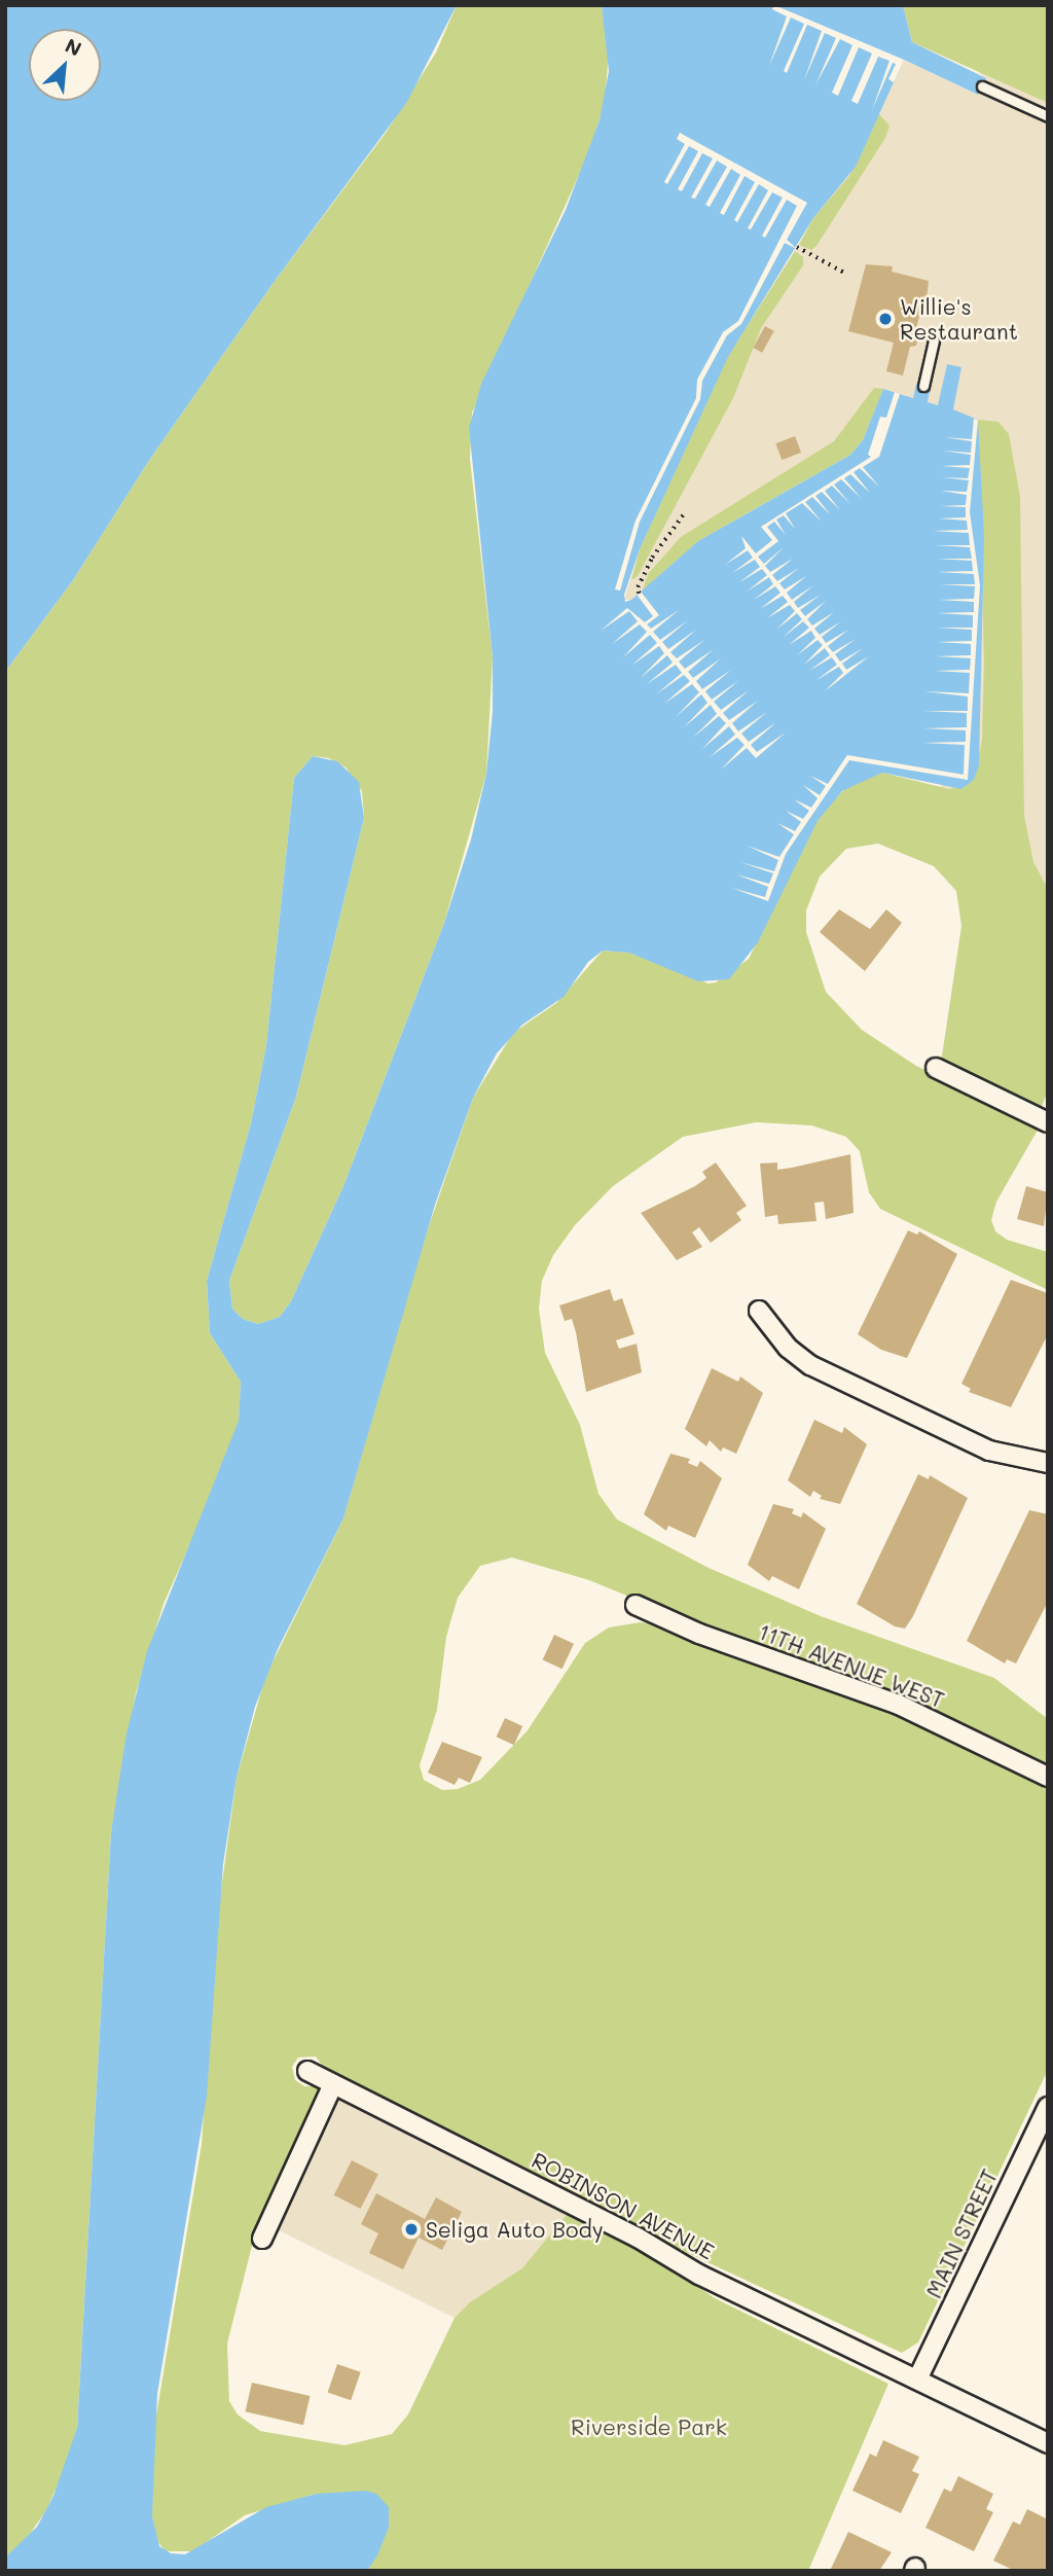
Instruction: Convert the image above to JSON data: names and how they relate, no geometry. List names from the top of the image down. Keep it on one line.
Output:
{"streets":{"street":["11TH AVENUE WEST","ROBINSON AVENUE","MAIN STREET"]},"crossings":[["ROBINSON AVENUE","MAIN STREET"]],"parks":["Riverside Park"],"places":["Willie's Restaurant","Seliga Auto Body"],"north":"top right"}
